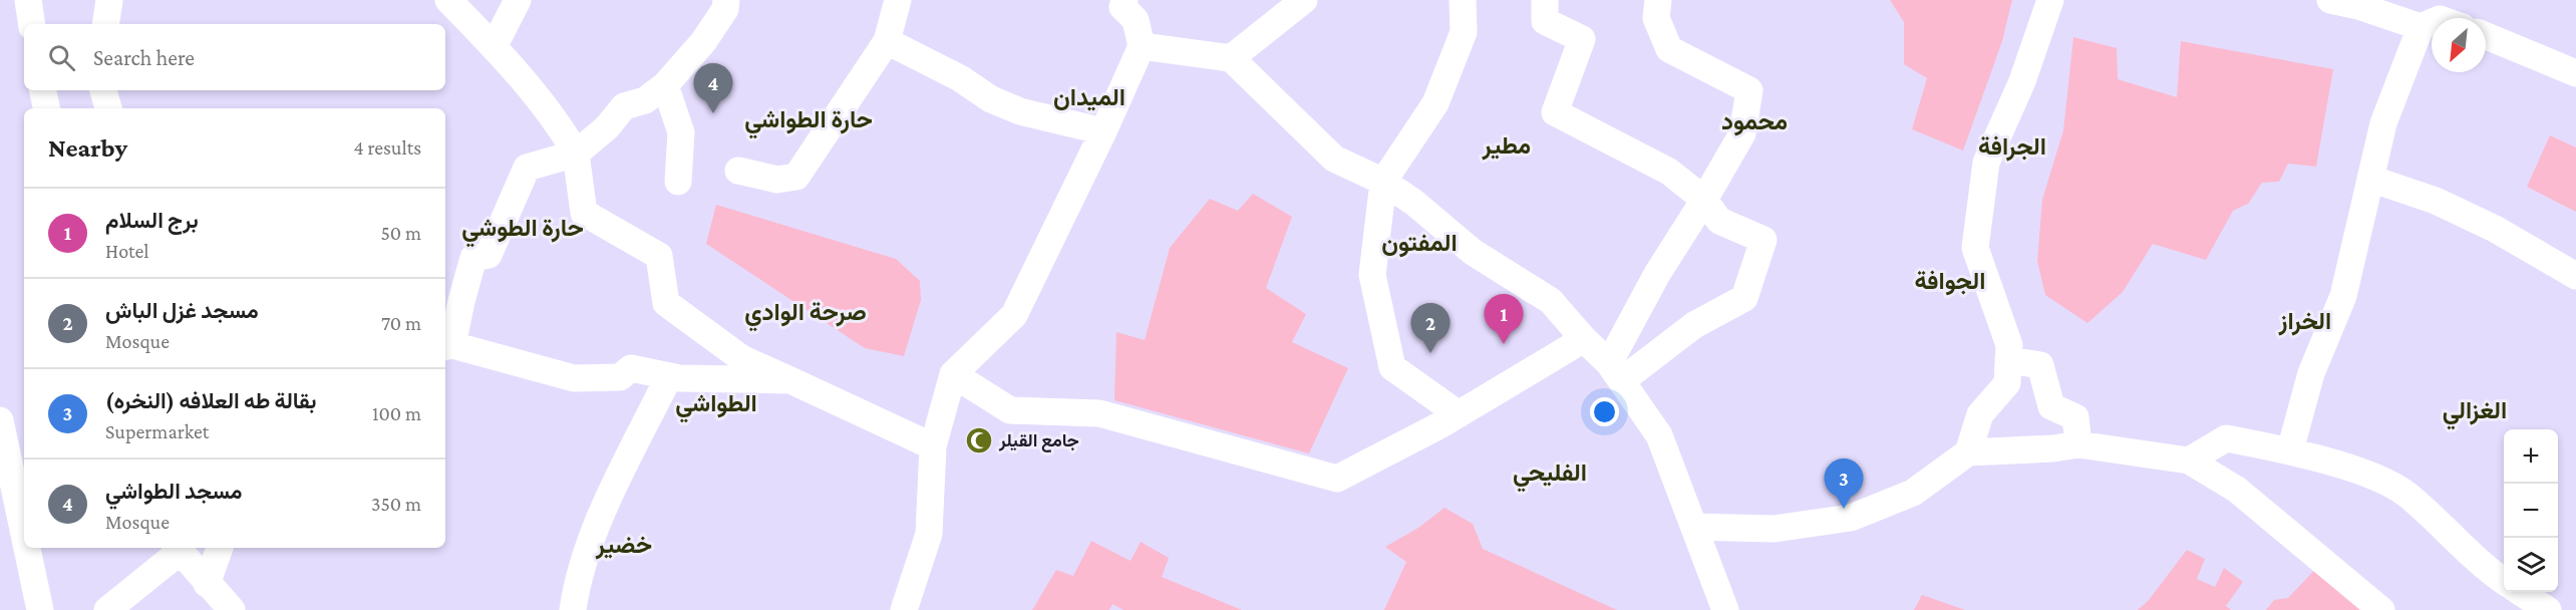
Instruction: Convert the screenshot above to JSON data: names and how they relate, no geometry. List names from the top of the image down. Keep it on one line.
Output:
{"districts":["الميدان","حارة الطواشي","محمود","مطير","الجرافة","حارة الطوشي","المفتون","الجوافة","صرحة الوادي","الخراز","الطواشي","الغزالي","الفليحي","خضير"],"places":{"mosque":["جامع القيلر"]},"north":"bottom left","page":{"search":"Search here","pins":["4","1","2","3"],"heading":["Nearby","4 results"],"list":[{"mark":"1","name":"برج السلام","note":"Hotel","value":"50 m"},{"mark":"2","name":"مسجد غزل الباش","note":"Mosque","value":"70 m"},{"mark":"3","name":"بقالة طه العلافه (النخره)","note":"Supermarket","value":"100 m"},{"mark":"4","name":"مسجد الطواشي","note":"Mosque","value":"350 m"}],"map_buttons":["+","−"]}}
